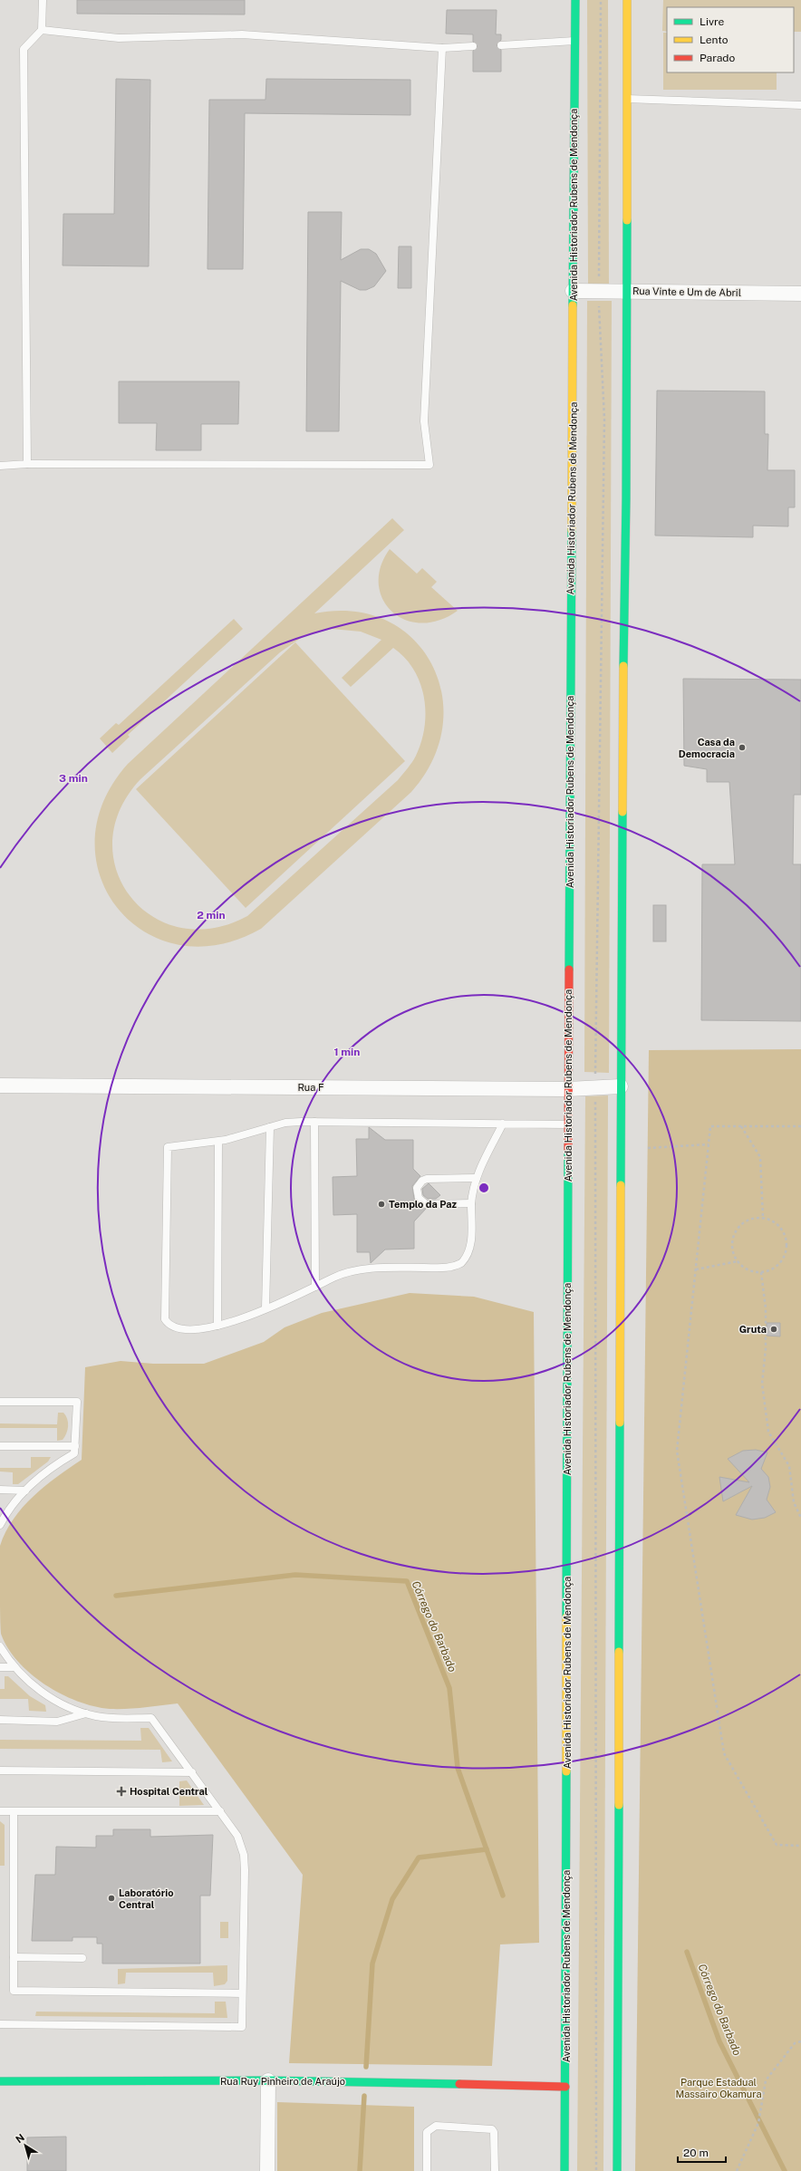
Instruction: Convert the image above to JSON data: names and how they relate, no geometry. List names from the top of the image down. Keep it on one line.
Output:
{"streets":{"main road":["Avenida Historiador Rubens de Mendonça","Rua Ruy Pinheiro de Araújo"],"street":["Rua Vinte e Um de Abril","Rua F"]},"crossings":[["Avenida Historiador Rubens de Mendonça","Rua Vinte e Um de Abril"],["Avenida Historiador Rubens de Mendonça","Rua F"],["Avenida Historiador Rubens de Mendonça","Rua Ruy Pinheiro de Araújo"]],"water":["Córrego do Barbado"],"parks":["Parque Estadual Massairo Okamura"],"places":{"other":["Casa da Democracia","Templo da Paz","Gruta","Laboratório Central"],"health":["Hospital Central"]},"legend":["Livre","Lento","Parado"],"scale_bar":"20 m","north":"top left","rings":["3 min","2 min","1 min"]}
